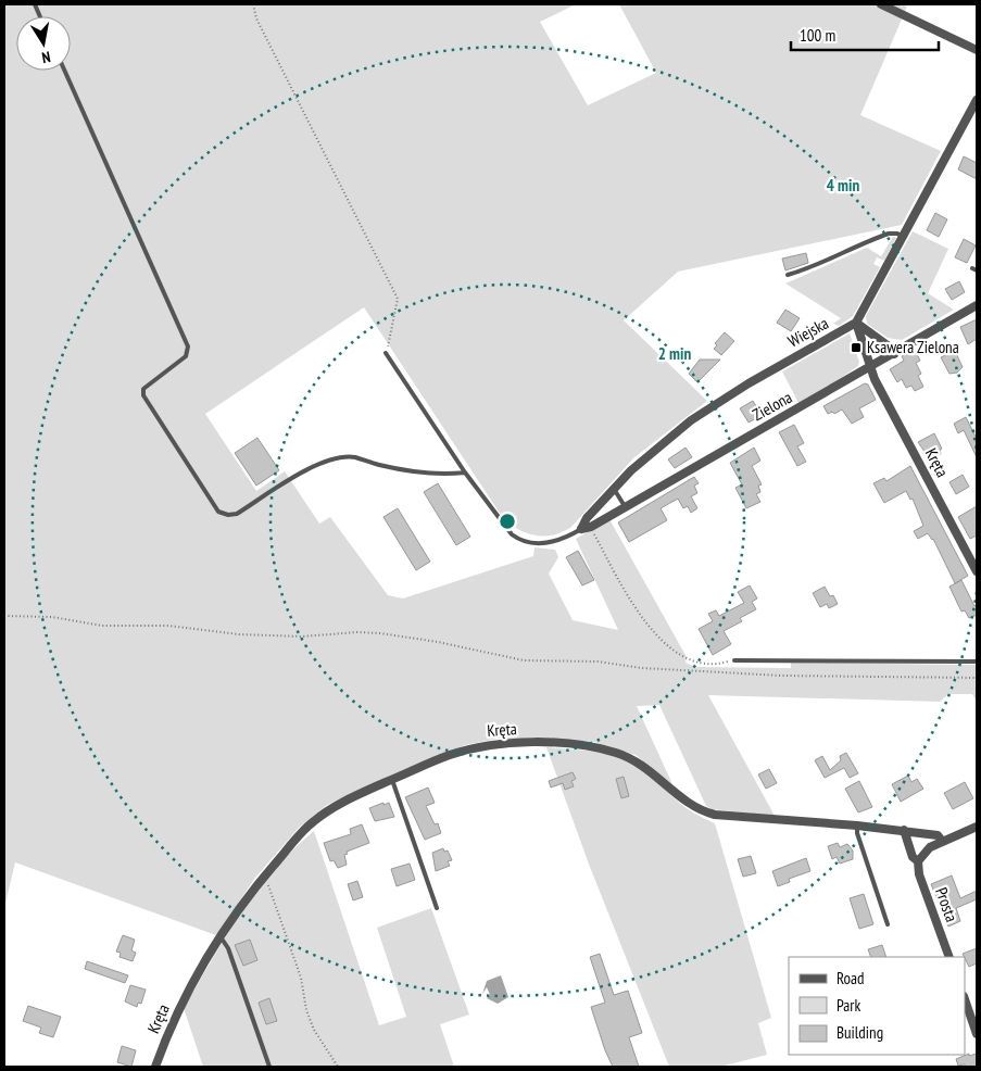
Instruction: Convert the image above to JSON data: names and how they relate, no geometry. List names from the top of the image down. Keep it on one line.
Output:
{"streets":{"street":["Wiejska","Zielona","Kręta","Prosta"]},"crossings":[["Wiejska","Zielona"],["Wiejska","Kręta"],["Zielona","Kręta"],["Kręta","Prosta"]],"places":{"transit":["Ksawera Zielona"]},"legend":["Road","Park","Building"],"scale_bar":"100 m","north":"bottom","rings":["4 min","2 min"]}
